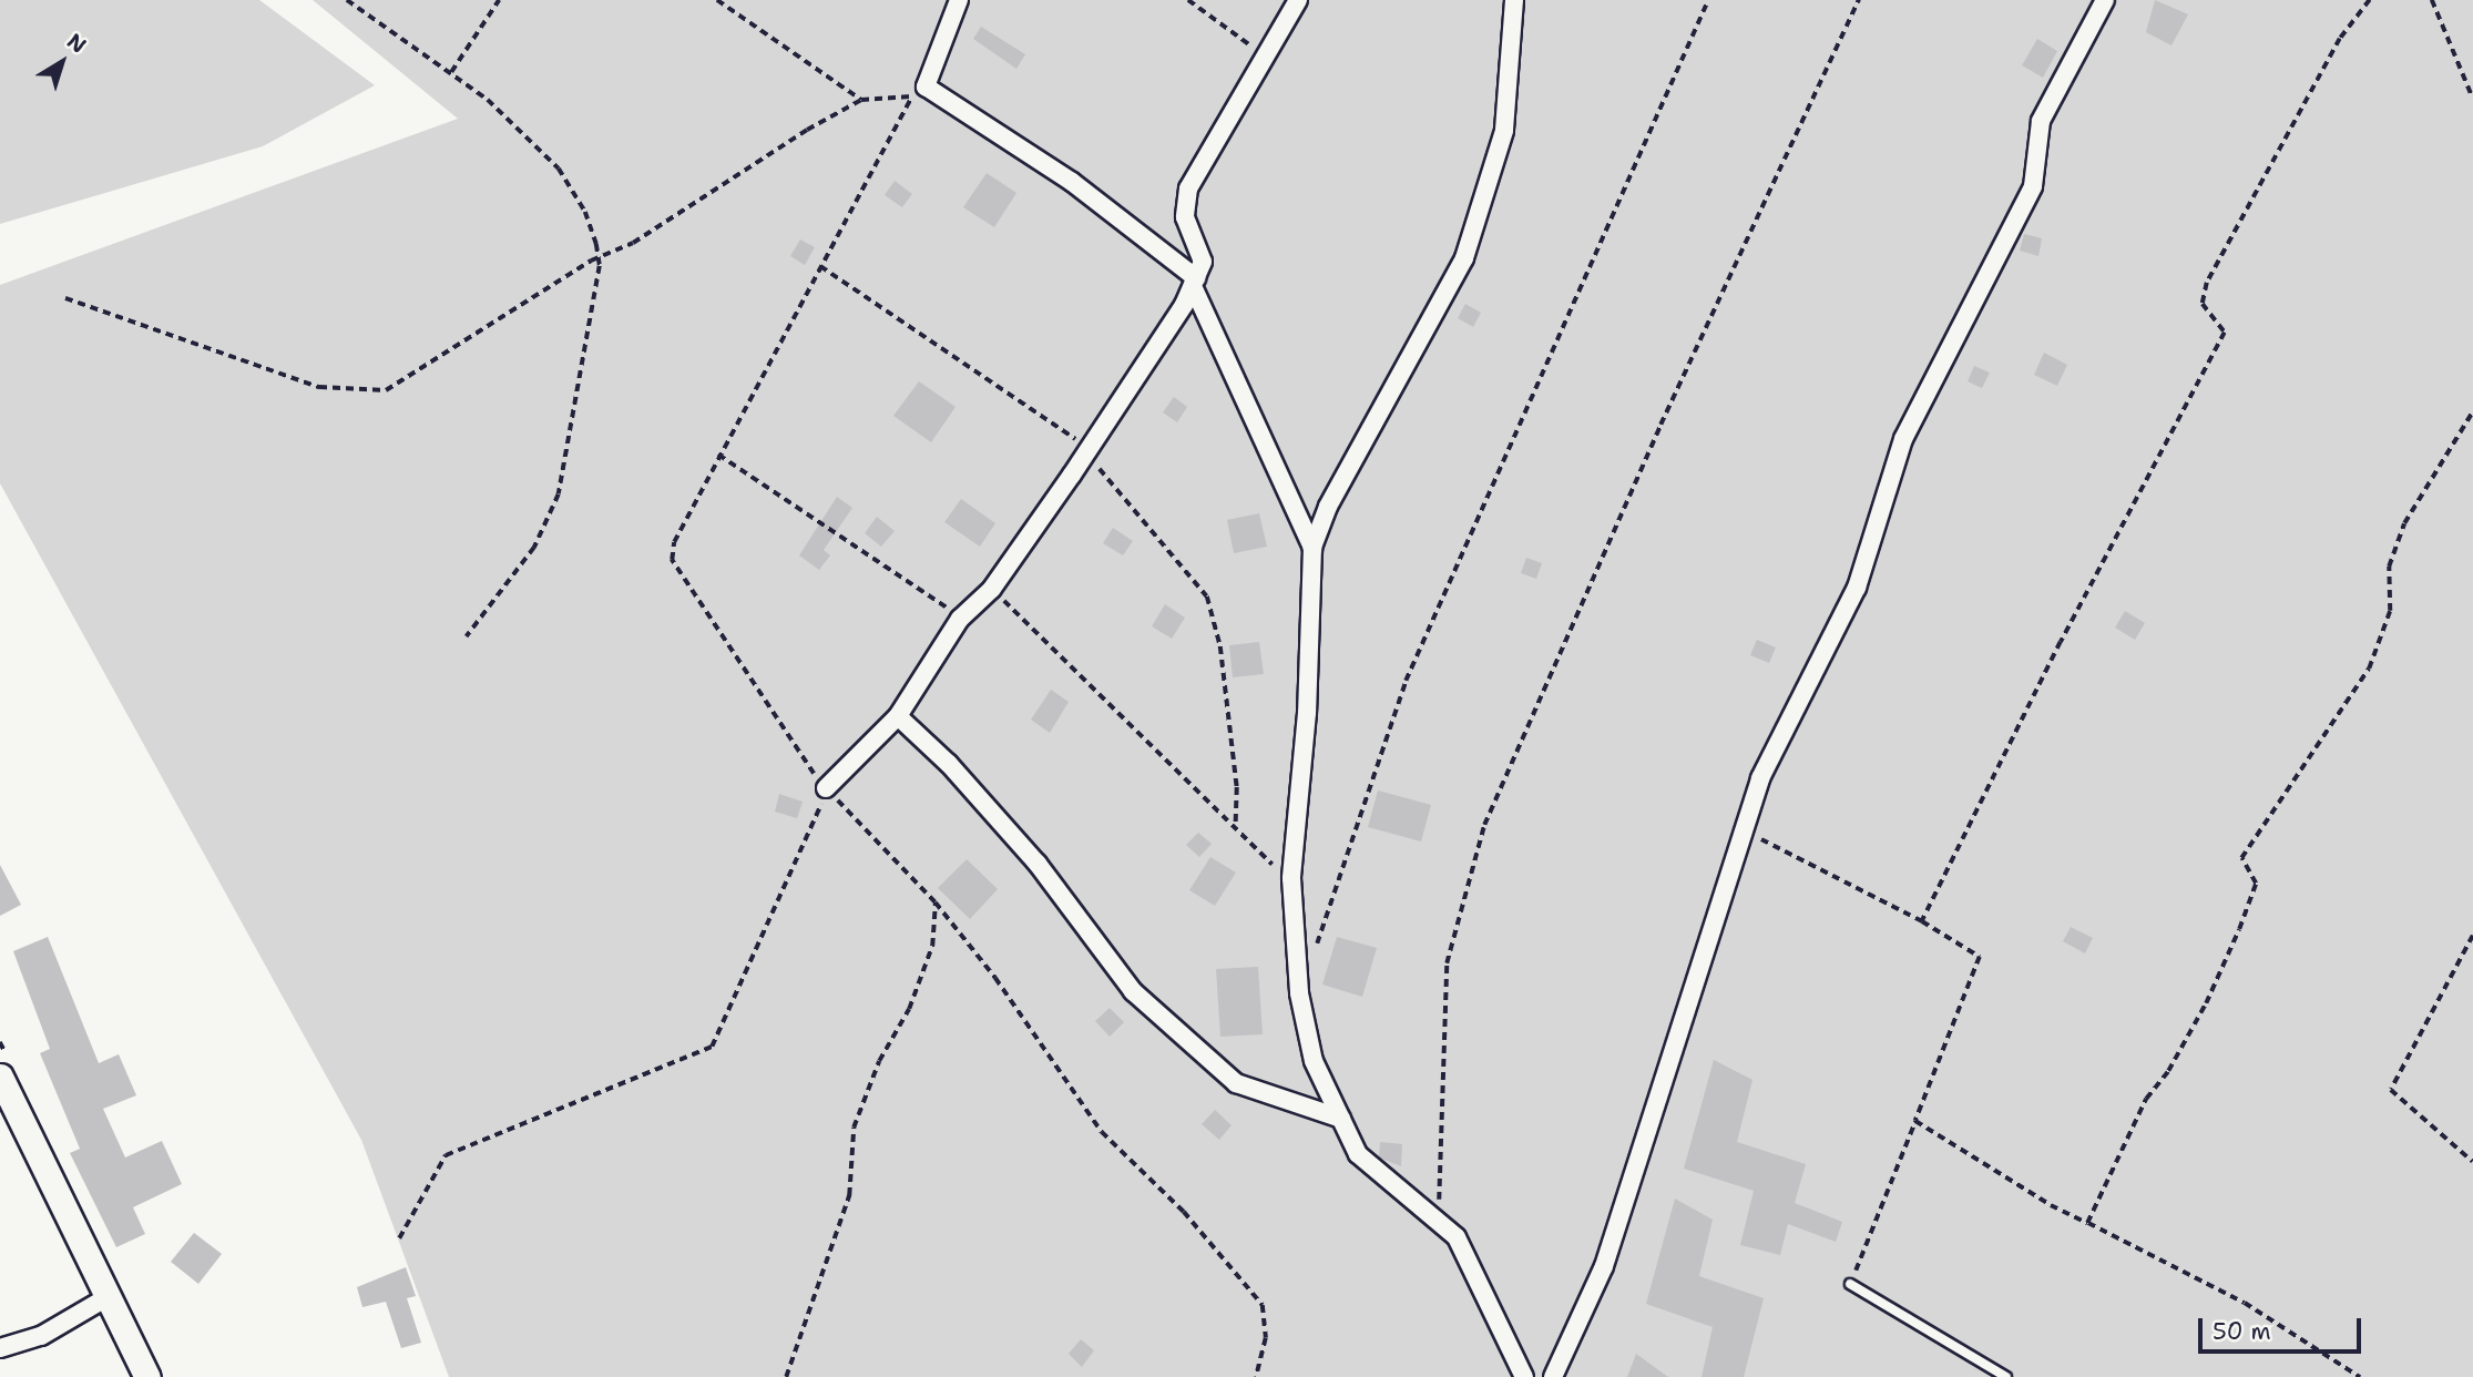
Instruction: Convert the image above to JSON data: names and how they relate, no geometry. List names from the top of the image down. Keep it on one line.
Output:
{"scale_bar":"50 m","north":"top right"}
